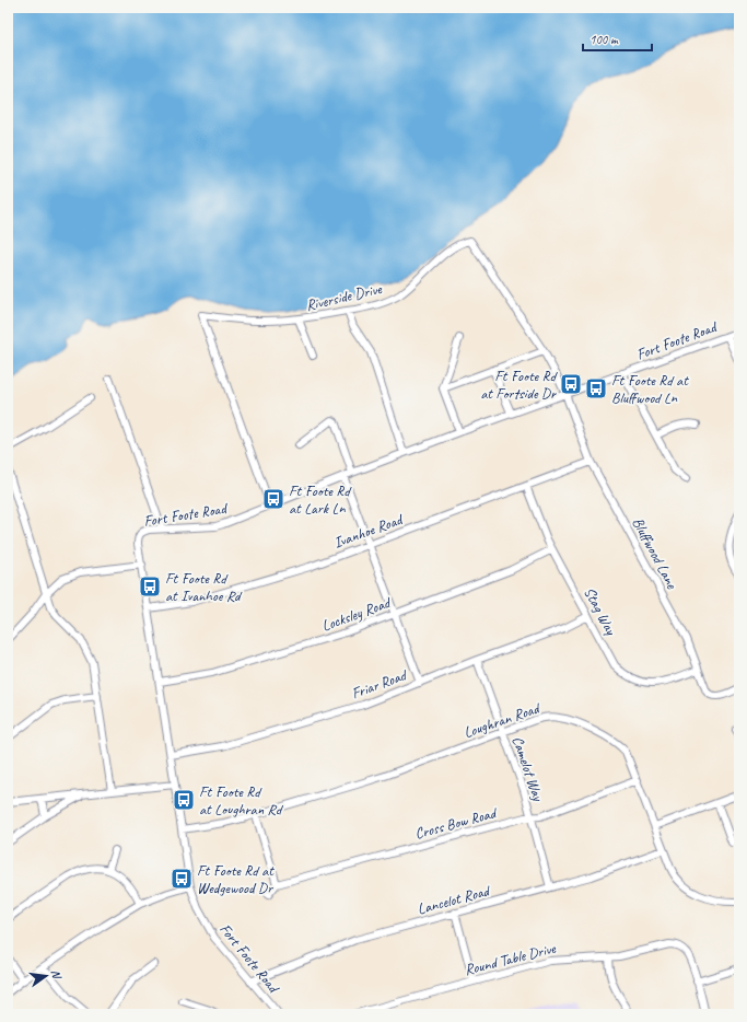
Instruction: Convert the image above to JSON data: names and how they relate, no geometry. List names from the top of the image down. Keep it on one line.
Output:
{"streets":{"street":["Riverside Drive","Fort Foote Road","Ivanhoe Road","Bluffwood Lane","Stag Way","Locksley Road","Friar Road","Loughran Road","Camelot Way","Cross Bow Road","Lancelot Road","Round Table Drive"]},"crossings":[["Riverside Drive","Fort Foote Road"],["Riverside Drive","Bluffwood Lane"],["Fort Foote Road","Ivanhoe Road"],["Fort Foote Road","Bluffwood Lane"],["Fort Foote Road","Locksley Road"],["Fort Foote Road","Friar Road"],["Fort Foote Road","Loughran Road"],["Fort Foote Road","Lancelot Road"],["Ivanhoe Road","Bluffwood Lane"],["Ivanhoe Road","Stag Way"],["Bluffwood Lane","Stag Way"],["Stag Way","Locksley Road"],["Stag Way","Friar Road"],["Friar Road","Camelot Way"],["Loughran Road","Camelot Way"],["Loughran Road","Cross Bow Road"],["Loughran Road","Lancelot Road"],["Camelot Way","Cross Bow Road"],["Camelot Way","Lancelot Road"]],"places":{"bus stop":["Ft Foote Rd at Fortside Dr","Ft Foote Rd at Bluffwood Ln","Ft Foote Rd at Lark Ln","Ft Foote Rd at Ivanhoe Rd","Ft Foote Rd at Loughran Rd","Ft Foote Rd at Wedgewood Dr"]},"scale_bar":"100 m","north":"right"}
